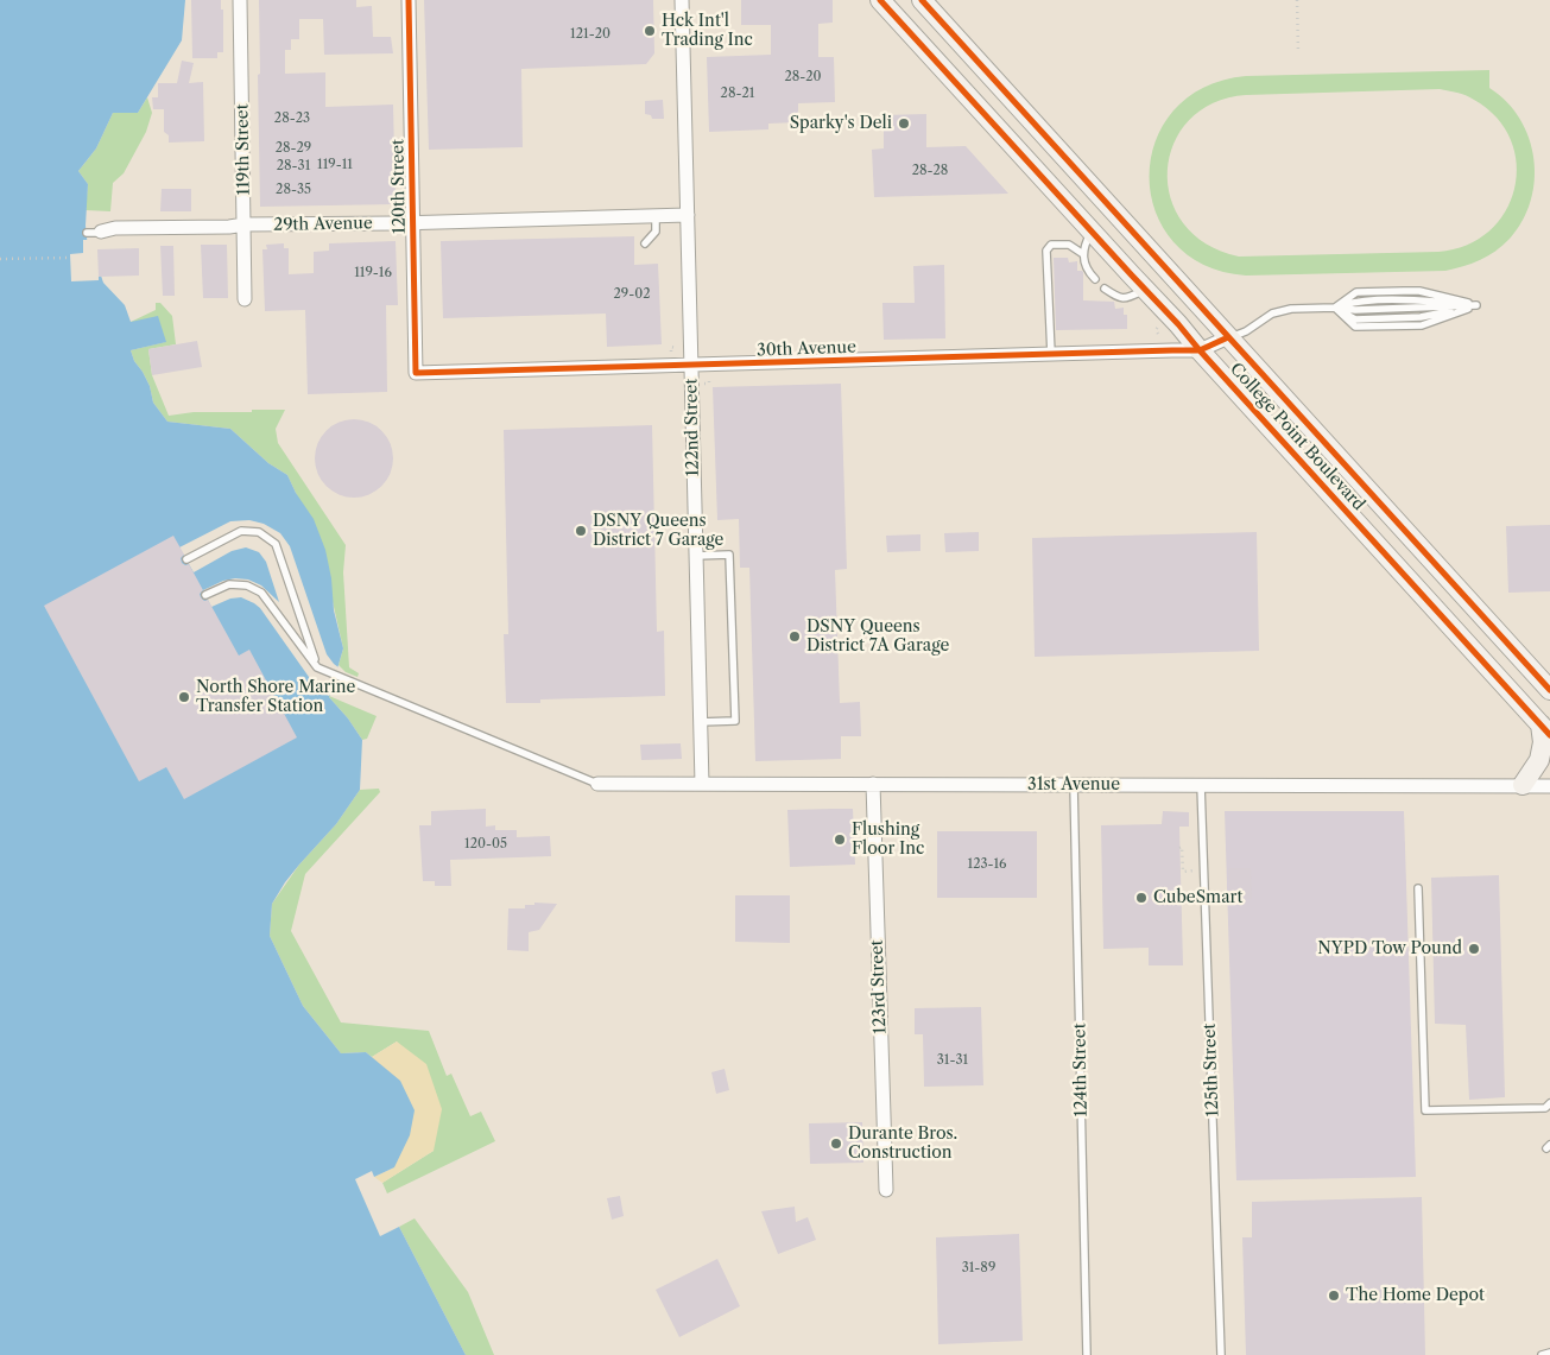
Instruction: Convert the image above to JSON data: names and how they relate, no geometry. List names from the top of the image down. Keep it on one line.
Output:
{"streets":{"main road":["College Point Boulevard"],"street":["119th Street","120th Street","29th Avenue","30th Avenue","122nd Street","31st Avenue","123rd Street"],"lane":["124th Street","125th Street"]},"crossings":[["119th Street","29th Avenue"],["120th Street","29th Avenue"],["120th Street","30th Avenue"],["29th Avenue","122nd Street"],["30th Avenue","122nd Street"],["30th Avenue","College Point Boulevard"],["122nd Street","31st Avenue"],["31st Avenue","123rd Street"],["31st Avenue","124th Street"],["31st Avenue","125th Street"]],"places":["Hck Int'l Trading Inc","Sparky's Deli","DSNY Queens District 7 Garage","DSNY Queens District 7A Garage","North Shore Marine Transfer Station","Flushing Floor Inc","CubeSmart","NYPD Tow Pound","Durante Bros. Construction","The Home Depot"],"house_numbers":["121-20","28-20","28-21","28-23","28-29","119-11","28-31","28-28","28-35","119-16","29-02","120-05","123-16","31-31","31-89"]}
